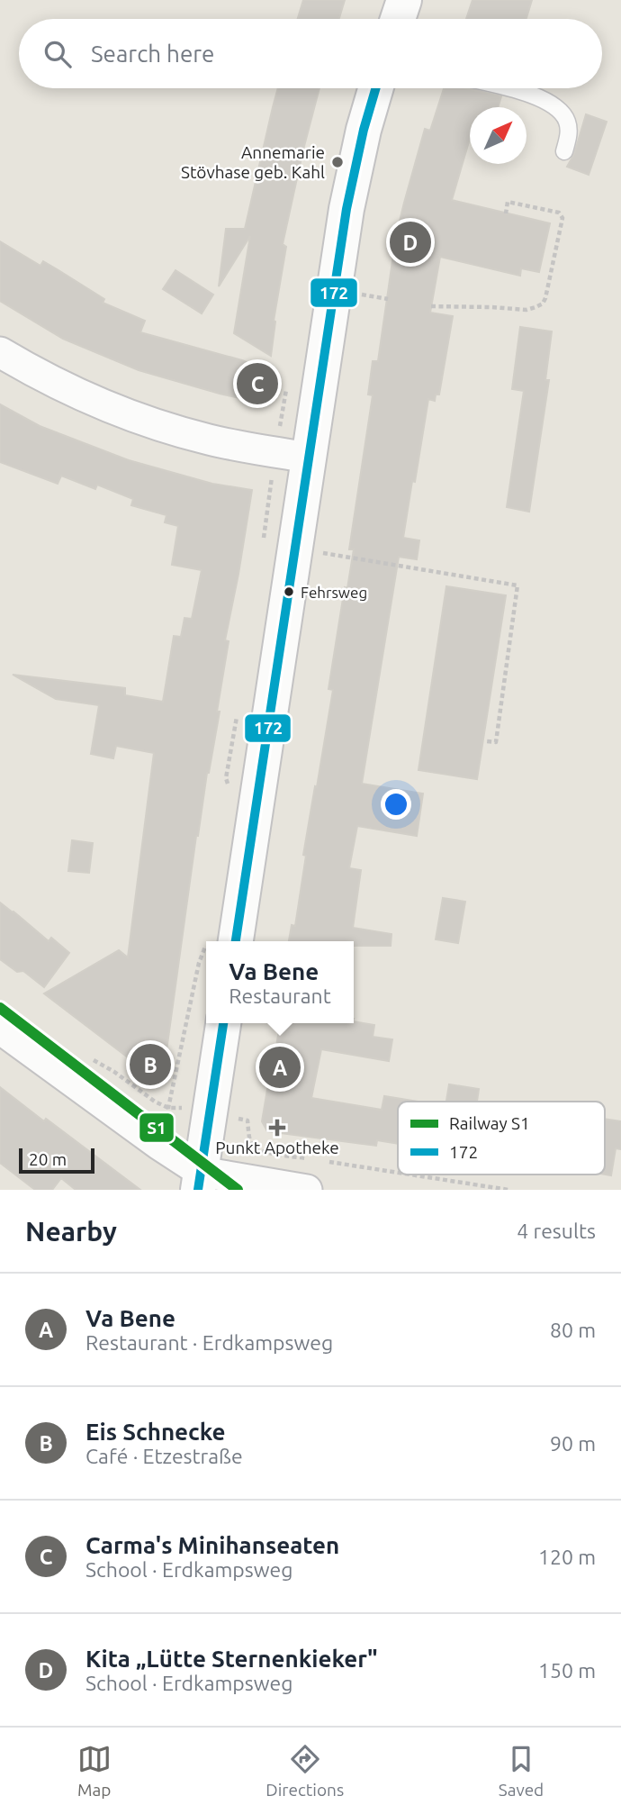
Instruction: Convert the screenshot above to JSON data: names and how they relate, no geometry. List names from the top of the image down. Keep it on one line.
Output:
{"places":{"other":["Annemarie Stövhase geb. Kahl","Fehrsweg"],"health":["Punkt Apotheke"]},"lines":["transit line 172","rail line S1"],"legend":["Railway S1","172"],"scale_bar":"20 m","north":"top right","page":{"search":"Search here","pins":["D","C","B","A"],"popup":["Va Bene","Restaurant"],"scale":"20 m","heading":["Nearby","4 results"],"list":[{"mark":"A","name":"Va Bene","note":"Restaurant · Erdkampsweg","value":"80 m"},{"mark":"B","name":"Eis Schnecke","note":"Café · Etzestraße","value":"90 m"},{"mark":"C","name":"Carma's Minihanseaten","note":"School · Erdkampsweg","value":"120 m"},{"mark":"D","name":"Kita „Lütte Sternenkieker\"","note":"School · Erdkampsweg","value":"150 m"}],"nav":["Map","Directions","Saved"]}}
